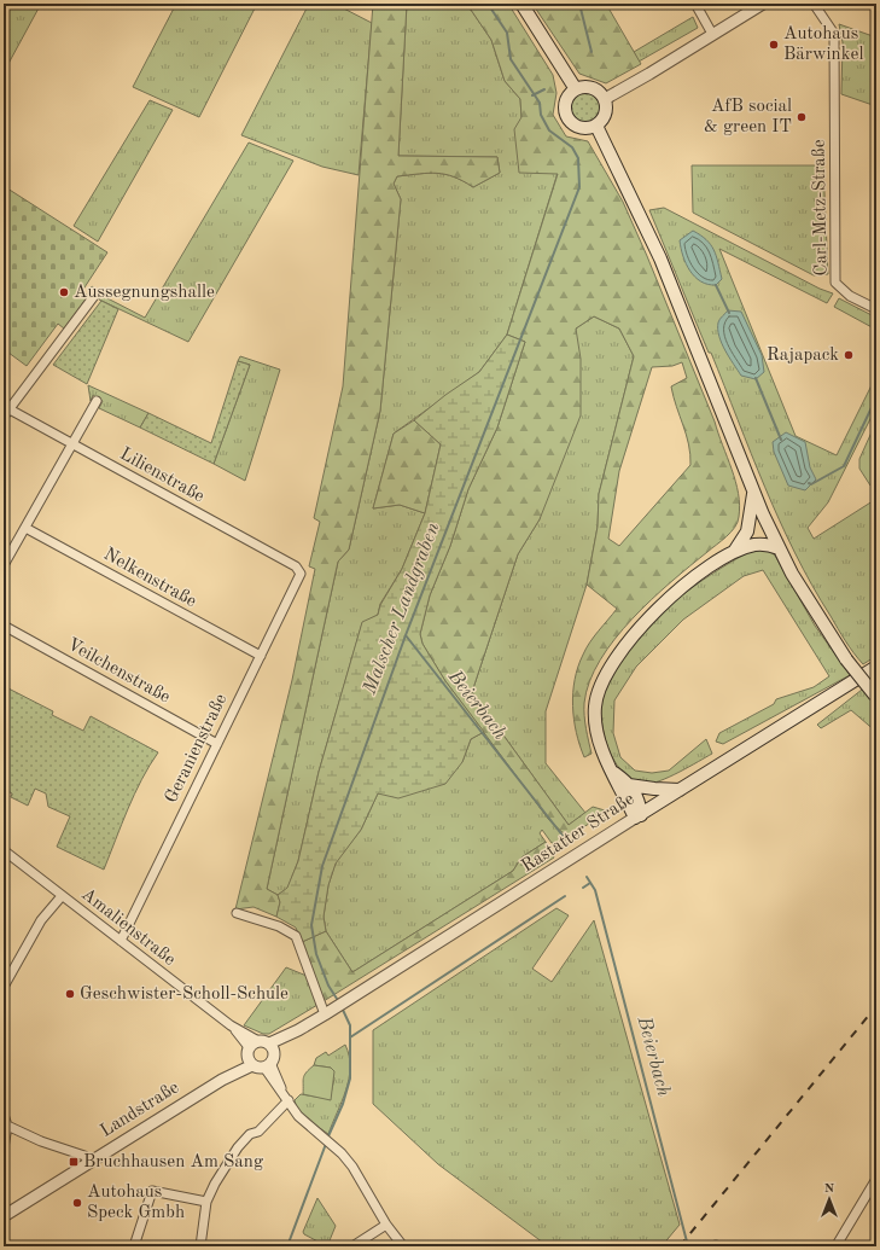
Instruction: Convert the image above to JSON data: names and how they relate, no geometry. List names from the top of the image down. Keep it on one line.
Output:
{"streets":{"main road":["Rastatter Straße"],"street":["Carl-Metz-Straße","Lilienstraße","Nelkenstraße","Veilchenstraße","Geranienstraße","Amalienstraße","Landstraße"]},"crossings":[["Lilienstraße","Geranienstraße"],["Nelkenstraße","Geranienstraße"],["Veilchenstraße","Geranienstraße"],["Geranienstraße","Amalienstraße"],["Rastatter Straße","Amalienstraße"],["Rastatter Straße","Landstraße"],["Amalienstraße","Landstraße"]],"water":["Malscher Landgraben","Beierbach"],"places":{"other":["Autohaus Bärwinkel","AfB social & green IT","Aussegnungshalle","Rajapack","Geschwister-Scholl-Schule","Autohaus Speck Gmbh"],"transit":["Bruchhausen Am Sang"]},"north":"top"}
